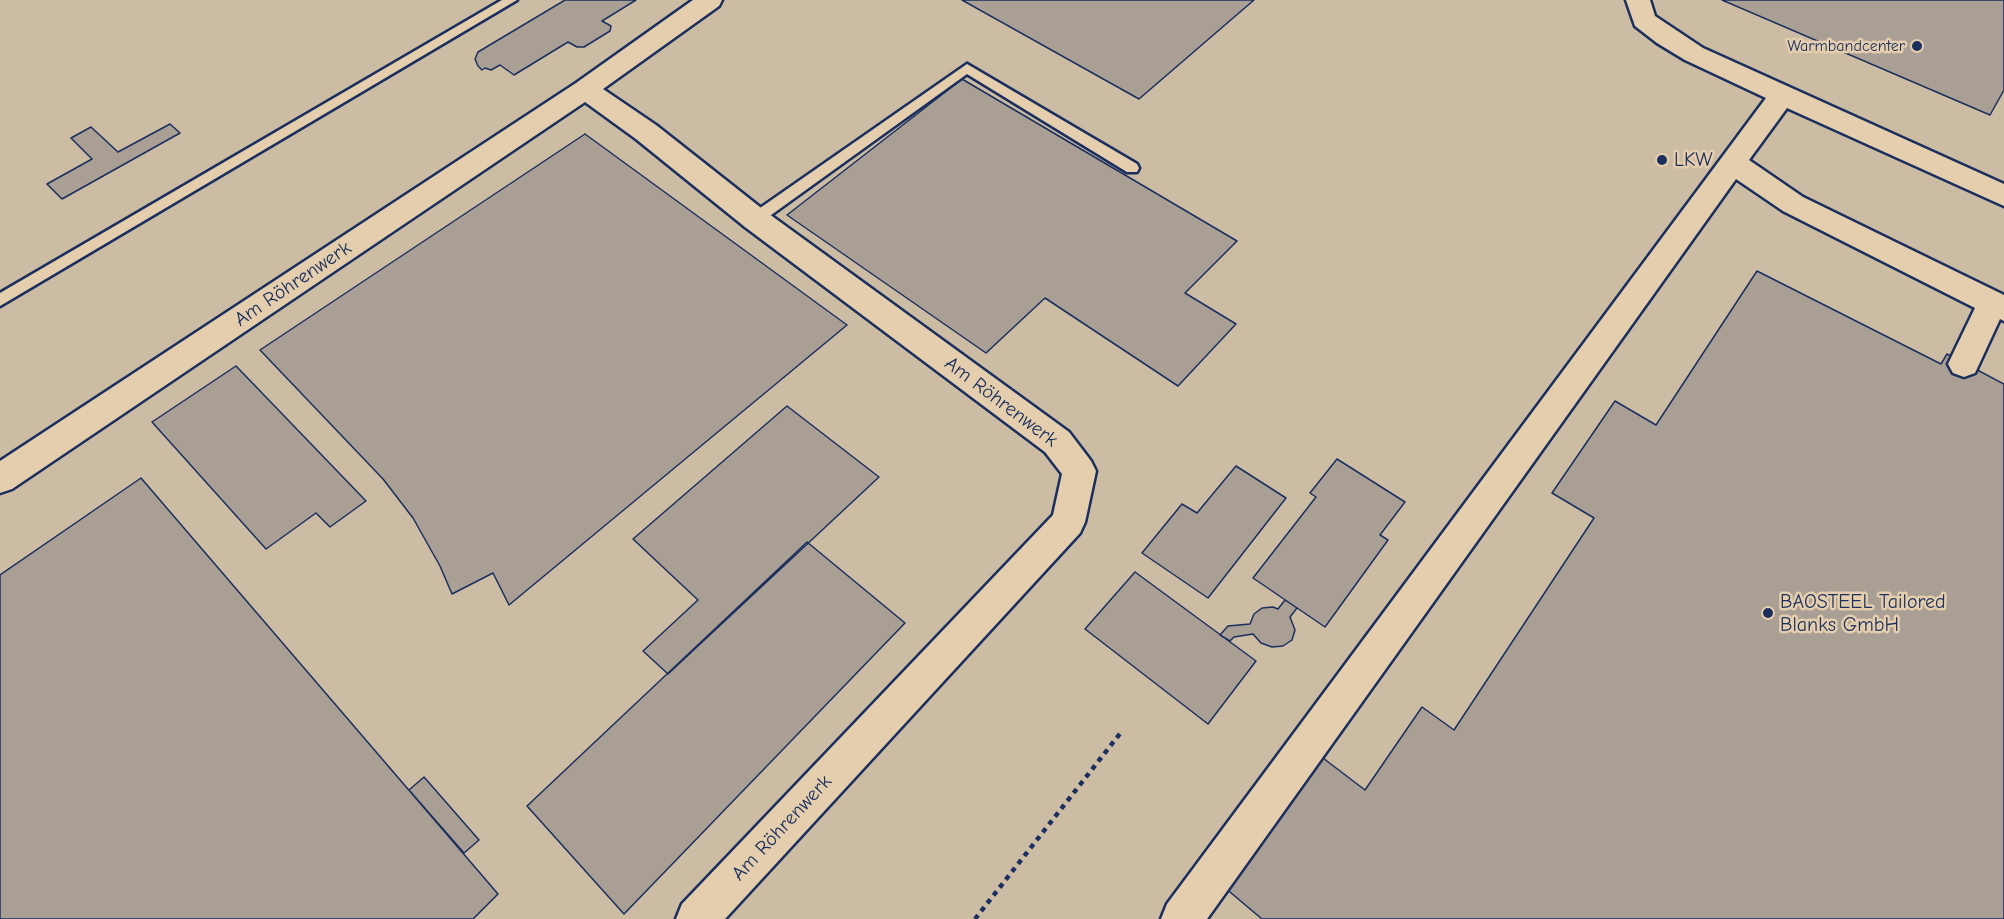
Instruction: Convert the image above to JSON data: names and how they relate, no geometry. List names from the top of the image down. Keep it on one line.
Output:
{"streets":{"street":["Am Röhrenwerk"]},"places":["Warmbandcenter","LKW","BAOSTEEL Tailored Blanks GmbH"]}
